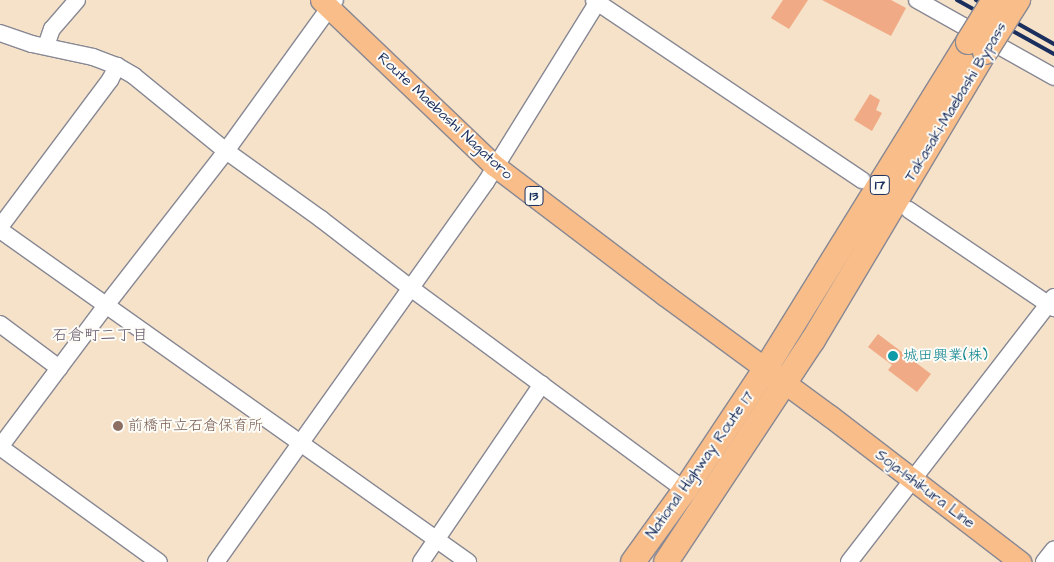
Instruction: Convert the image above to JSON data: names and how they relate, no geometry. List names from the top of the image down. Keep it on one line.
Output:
{"streets":{"highway":["Takasaki-Maebashi Bypass","17","National Highway Route 17"],"main road":["Route Maebashi Nagatoro","13","Soja-Ishikura Line"]},"crossings":[["Takasaki-Maebashi Bypass","Route Maebashi Nagatoro"],["Takasaki-Maebashi Bypass","National Highway Route 17"],["Route Maebashi Nagatoro","National Highway Route 17"],["Route Maebashi Nagatoro","Soja-Ishikura Line"]],"districts":["石倉町二丁目"],"places":["城田興業(株)","前橋市立石倉保育所"]}
